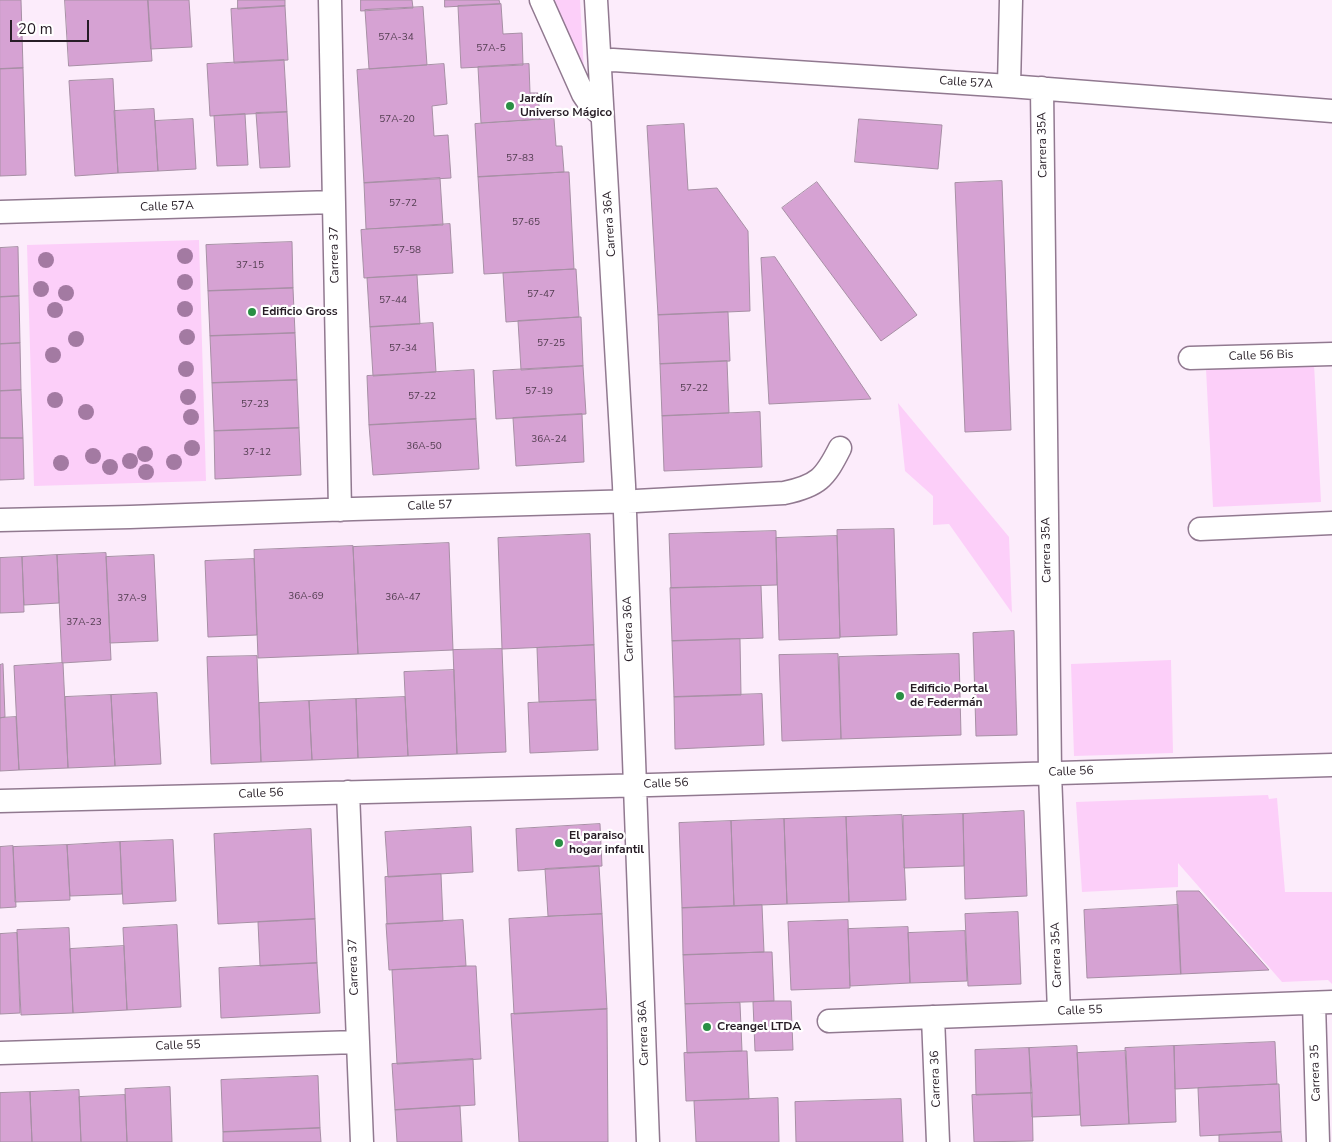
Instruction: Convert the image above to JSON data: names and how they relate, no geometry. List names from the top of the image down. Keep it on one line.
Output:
{"streets":{"street":["Calle 57A","Carrera 35A","Carrera 36A","Carrera 37","Calle 56 Bis","Calle 57","Calle 56","Calle 55","Carrera 35","Carrera 36"]},"crossings":[["Calle 57A","Carrera 35A"],["Calle 57A","Carrera 36A"],["Calle 57A","Carrera 37"],["Carrera 35A","Calle 56"],["Carrera 35A","Calle 55"],["Carrera 36A","Calle 57"],["Carrera 36A","Calle 56"],["Carrera 37","Calle 57"],["Carrera 37","Calle 56"],["Carrera 37","Calle 55"],["Calle 55","Carrera 35"],["Calle 55","Carrera 36"]],"places":["Jardín Universo Mágico","Edificio Gross","Edificio Portal de Federmán","El paraiso hogar infantil","Creangel LTDA"],"house_numbers":["57A-34","57A-5","57A-20","57-83","57-72","57-65","57-58","37-15","57-47","57-44","57-25","57-34","57-22","57-19","57-22","57-23","36A-24","36A-50","37-12","36A-69","36A-47","37A-9","37A-23"],"scale_bar":"20 m"}
